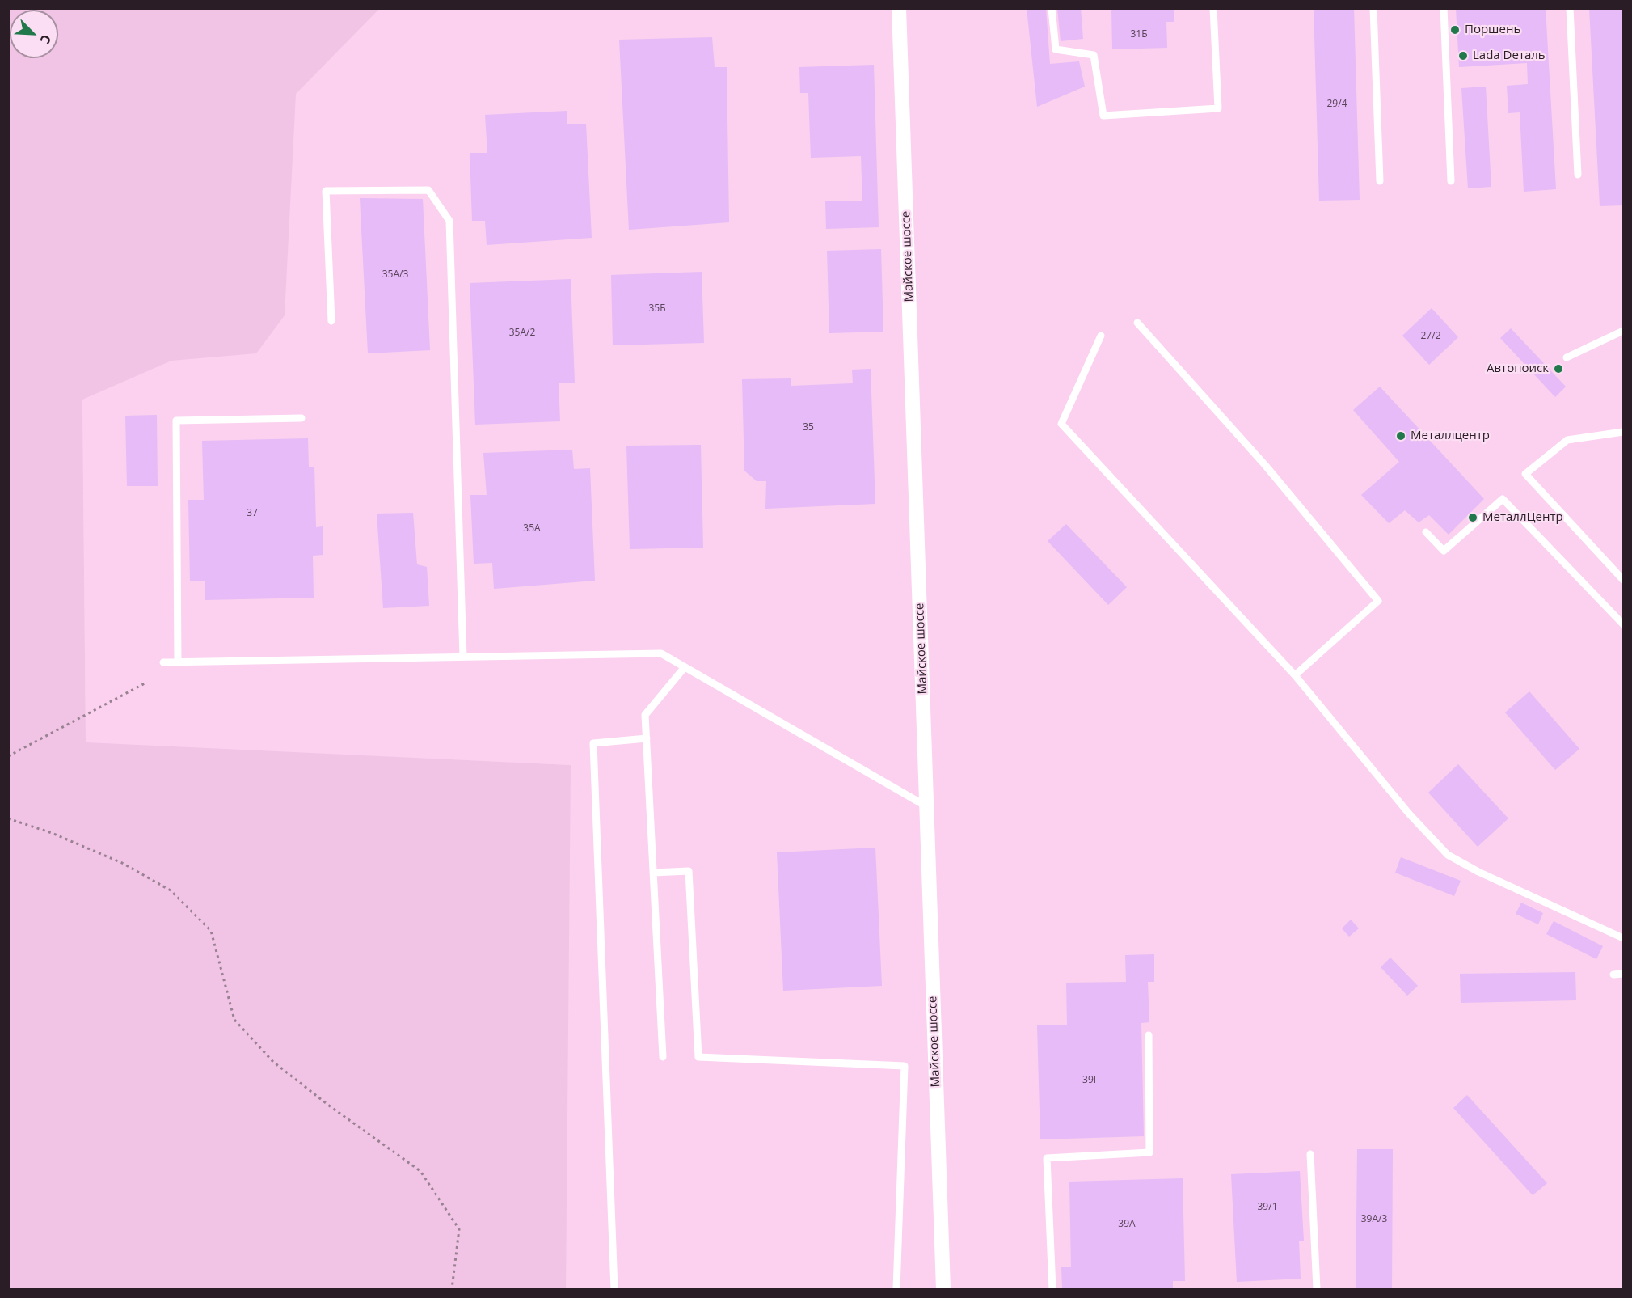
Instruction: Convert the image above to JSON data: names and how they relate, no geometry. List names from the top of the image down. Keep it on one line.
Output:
{"streets":{"street":["Майское шоссе"]},"places":["Поршень","Lada Dеталь","Автопоиск","Металлцентр","МеталлЦентр"],"house_numbers":["31Б","29/4","35А/3","35Б","35А/2","27/2","35","37","35А","39Г","39/1","39А/3","39А"],"north":"bottom right"}
